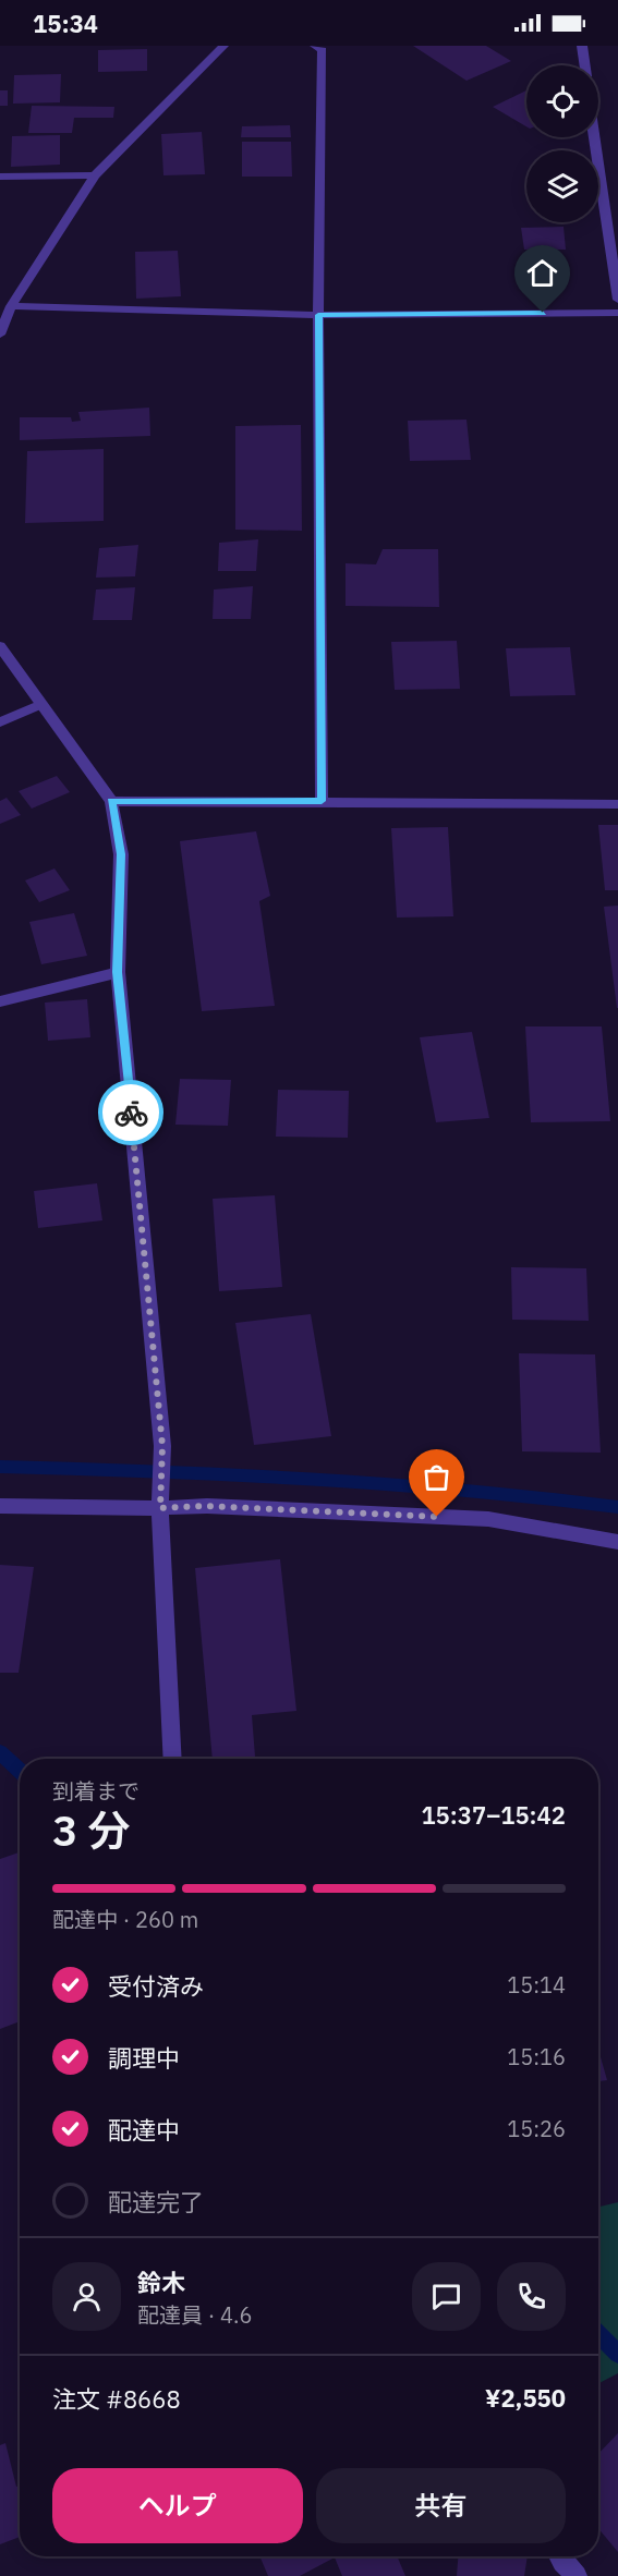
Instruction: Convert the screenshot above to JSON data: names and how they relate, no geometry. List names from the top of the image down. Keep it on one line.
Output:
{"page":{"status":"15:34","heading":["3 分","到着まで","15:37–15:42"],"panel":["鈴木","配達員 · 4.6","注文 #8668","¥2,550"],"bar":"配達中 · 260 m","list":[["受付済み","15:14"],["調理中","15:16"],["配達中","15:26"],"配達完了"],"buttons":["ヘルプ","共有"]}}
